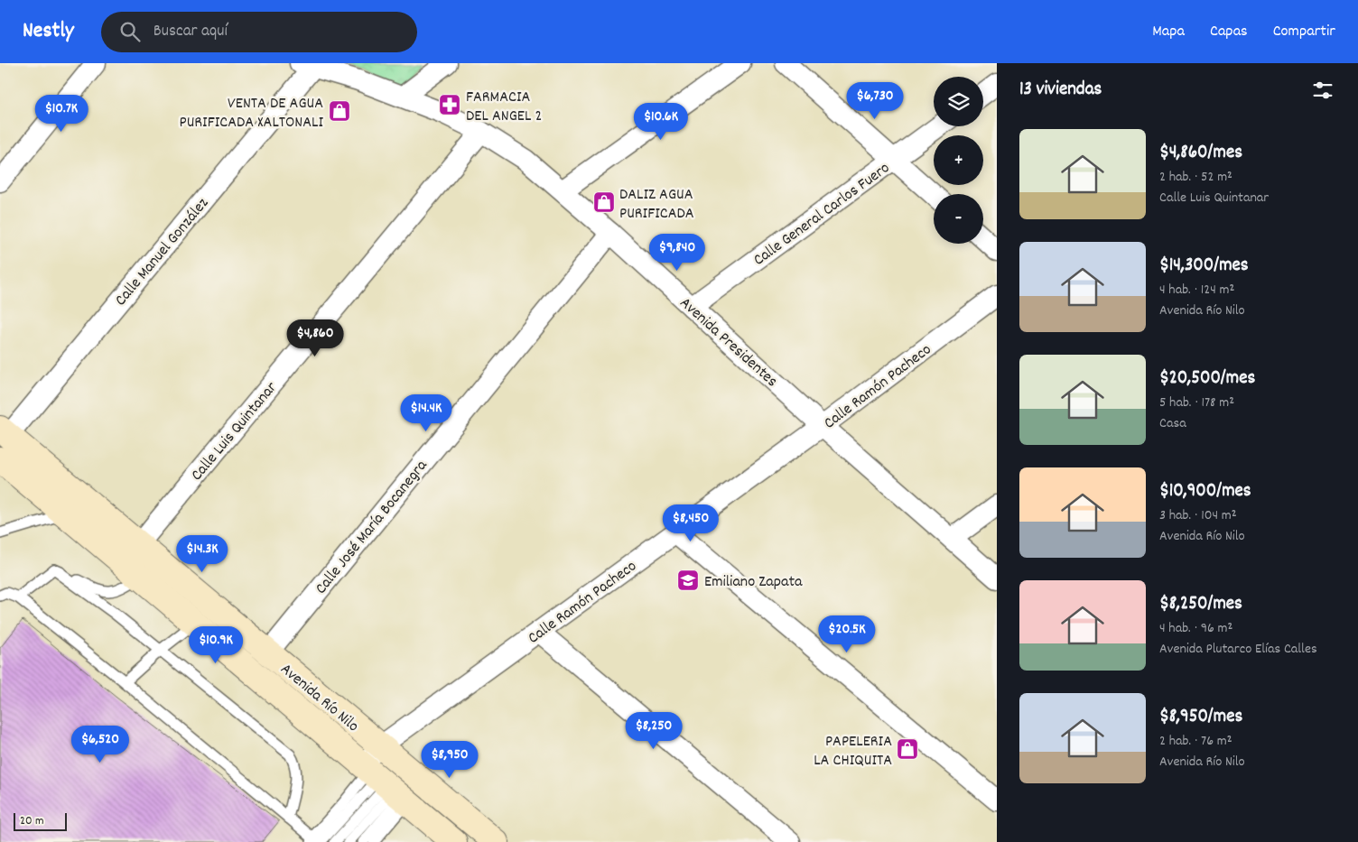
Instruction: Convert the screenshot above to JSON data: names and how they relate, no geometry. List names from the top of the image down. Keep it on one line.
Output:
{"streets":{"main road":["Avenida Río Nilo"],"street":["Calle General Carlos Fuero","Calle Manuel González","Avenida Presidentes","Calle Ramón Pacheco","Calle Luis Quintanar","Calle José María Bocanegra"]},"crossings":[["Calle General Carlos Fuero","Avenida Presidentes"],["Calle Manuel González","Avenida Presidentes"],["Calle Manuel González","Avenida Río Nilo"],["Avenida Presidentes","Calle Ramón Pacheco"],["Avenida Presidentes","Calle Luis Quintanar"],["Avenida Presidentes","Calle José María Bocanegra"],["Calle Ramón Pacheco","Avenida Río Nilo"],["Calle Luis Quintanar","Avenida Río Nilo"],["Calle José María Bocanegra","Avenida Río Nilo"]],"places":{"pharmacy":["FARMACIA DEL ANGEL 2"],"shop":["VENTA DE AGUA PURIFICADA XALTONALI","DALIZ AGUA PURIFICADA","PAPELERIA LA CHIQUITA"],"school or university":["Emiliano Zapata"]},"scale_bar":"20 m","page":{"header":"Nestly","search":"Buscar aquí","nav":["Mapa","Capas","Compartir"],"heading":"13 viviendas","map_buttons":["+","−"],"price":["$6,730","$10.7K","$10.6K","$9,840","$4,860","$14.4K","$8,450","$14.3K","$20.5K","$10.9K","$8,250","$6,520","$8,950"],"list":[{"name":"$4,860/mes","note":"2 hab. · 52 m² · Calle Luis Quintanar"},{"name":"$14,300/mes","note":"4 hab. · 124 m² · Avenida Río Nilo"},{"name":"$20,500/mes","note":"5 hab. · 178 m² · Casa"},{"name":"$10,900/mes","note":"3 hab. · 104 m² · Avenida Río Nilo"},{"name":"$8,250/mes","note":"4 hab. · 96 m² · Avenida Plutarco Elías Calles"},{"name":"$8,950/mes","note":"2 hab. · 76 m² · Avenida Río Nilo"}],"scale":"20 m"}}
